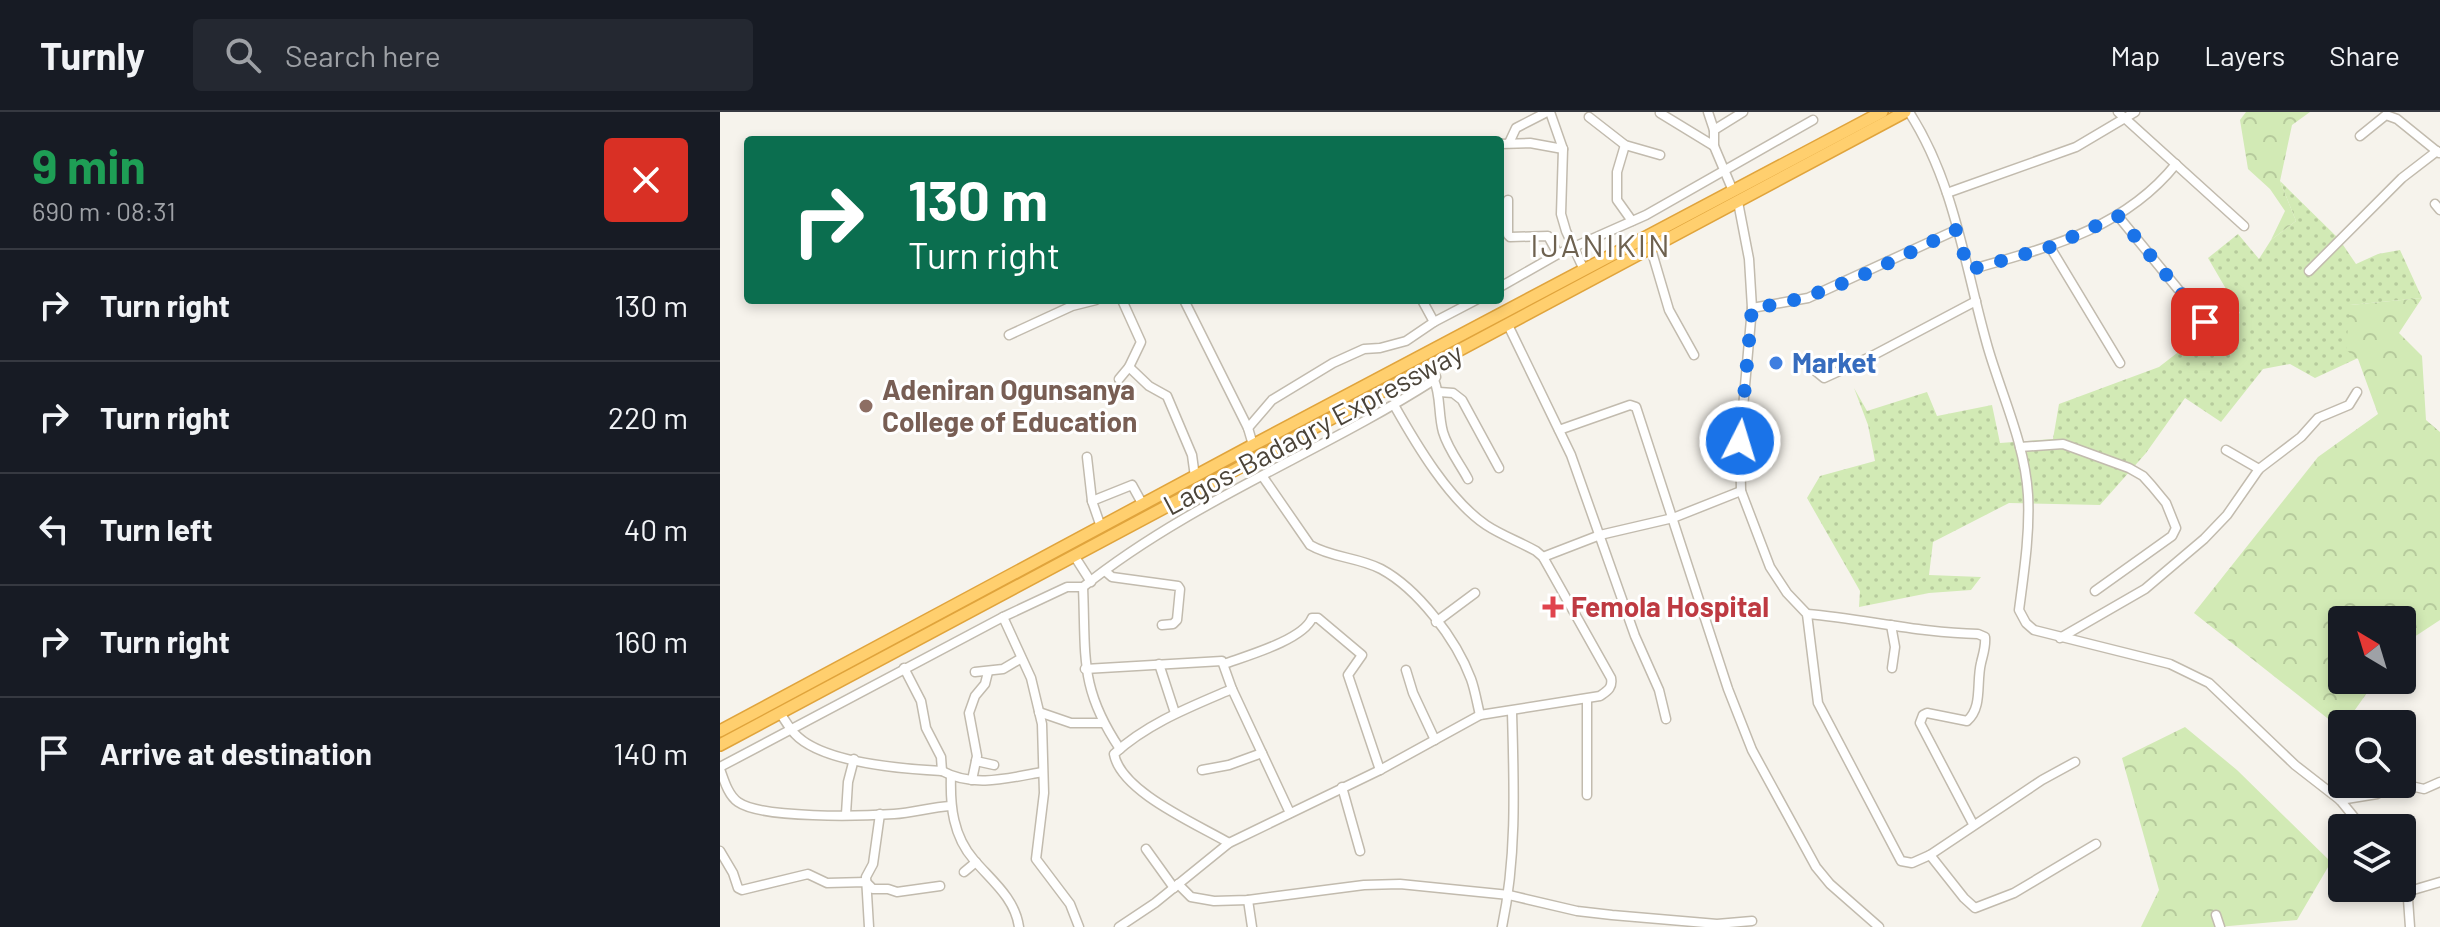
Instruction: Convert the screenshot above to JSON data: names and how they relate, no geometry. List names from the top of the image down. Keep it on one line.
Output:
{"streets":{"highway":["Lagos-Badagry Expressway"]},"districts":["IJANIKIN"],"places":{"other":["Market","Adeniran Ogunsanya College of Education"],"health":["Femola Hospital"]},"north":"top left","page":{"header":"Turnly","search":"Search here","nav":["Map","Layers","Share"],"heading":["9 min","690 m · 08:31"],"turn":["130 m","Turn right"],"list":[{"name":"Turn right","value":"130 m"},{"name":"Turn right","value":"220 m"},{"name":"Turn left","value":"40 m"},{"name":"Turn right","value":"160 m"},{"name":"Arrive at destination","value":"140 m"}]}}
